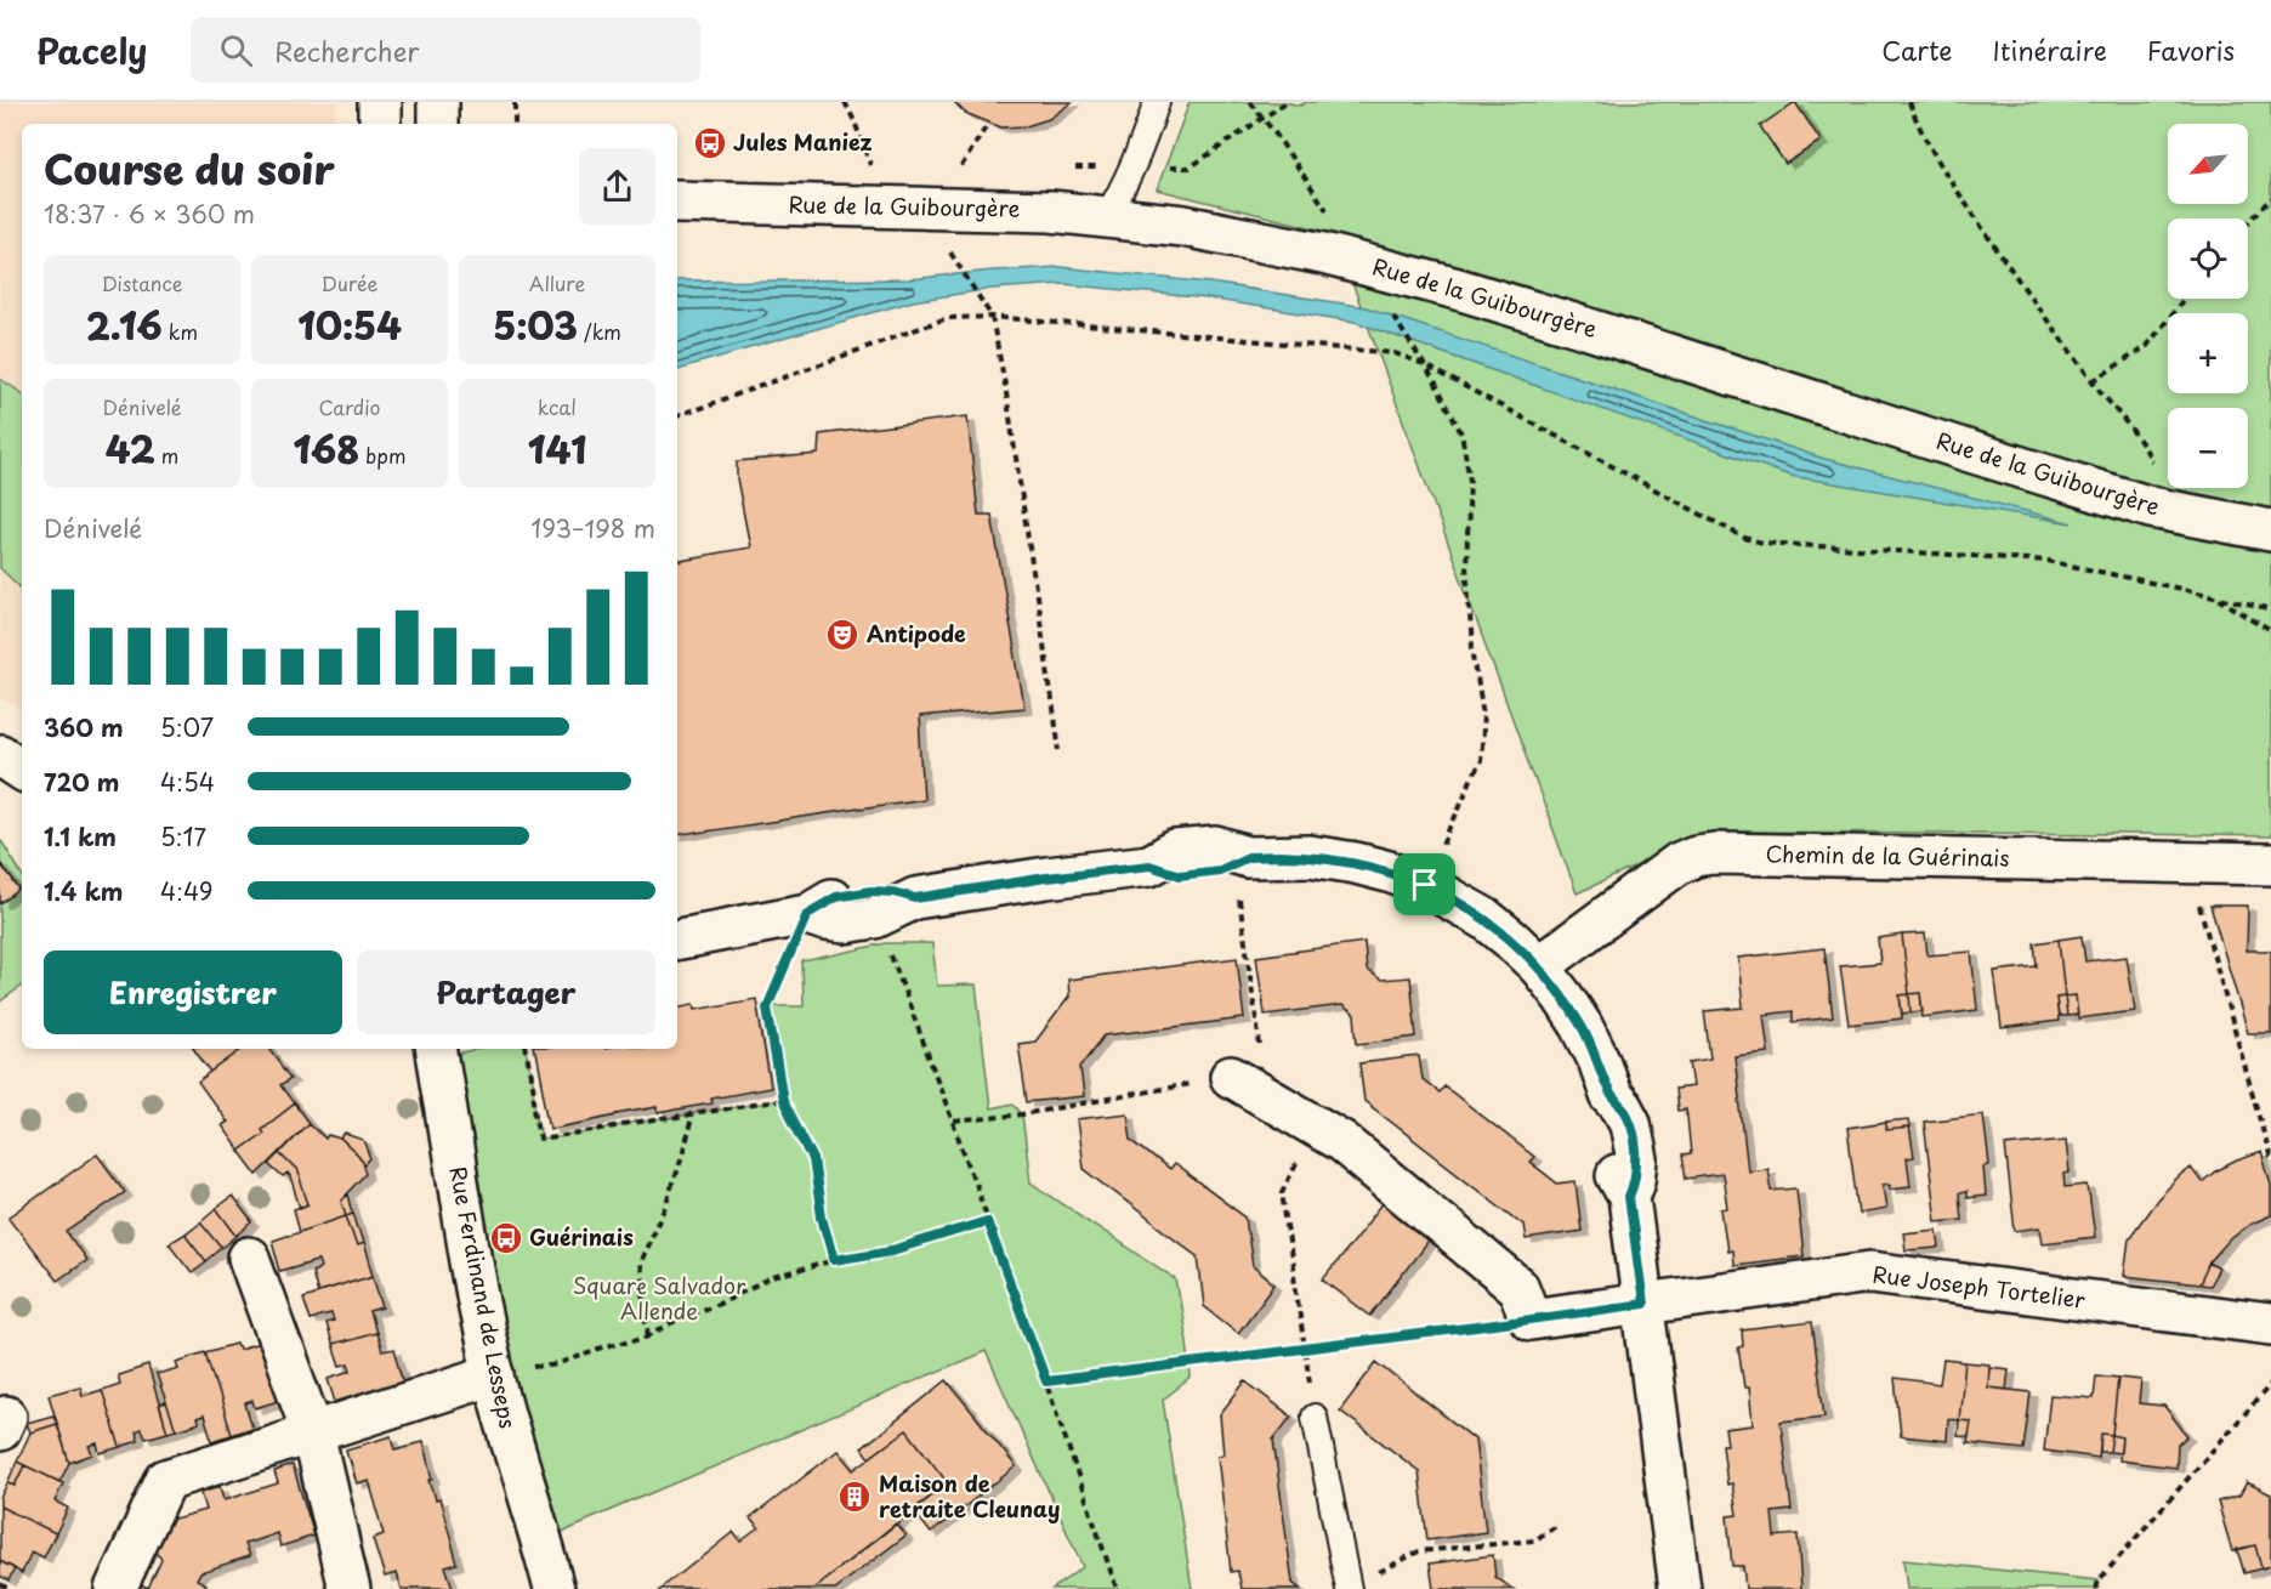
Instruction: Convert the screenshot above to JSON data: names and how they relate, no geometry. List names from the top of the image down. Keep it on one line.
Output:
{"streets":{"street":["Rue de la Guibourgère","Chemin de la Guérinais","Rue Joseph Tortelier","Rue Ferdinand de Lesseps"]},"parks":["Square Salvador Allende"],"places":{"bus stop":["Jules Maniez","Guérinais"],"theatre":["Antipode"],"building":["Maison de retraite Cleunay"]},"north":"bottom left","page":{"header":"Pacely","search":"Rechercher","nav":["Carte","Itinéraire","Favoris"],"map_buttons":["+","−"],"heading":["Course du soir","18:37 · 6 × 360 m"],"stats":[["Distance","2.16 km"],["Durée","10:54"],["Allure","5:03 /km"],["Dénivelé","42 m"],["Cardio","168 bpm"],["kcal","141"]],"chart":["Dénivelé","193–198 m"],"list":[{"name":"360 m","note":"5:07"},{"name":"720 m","note":"4:54"},{"name":"1.1 km","note":"5:17"},{"name":"1.4 km","note":"4:49"}],"buttons":["Enregistrer","Partager"]}}
